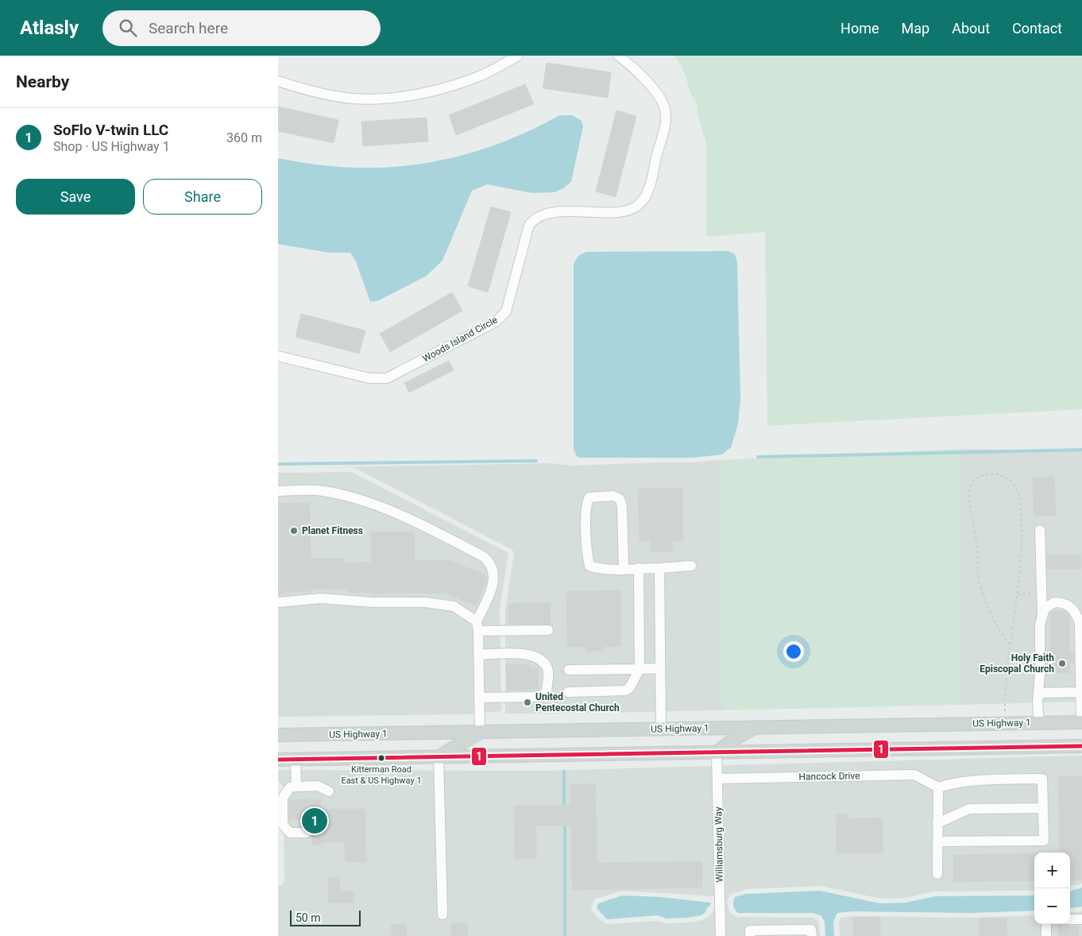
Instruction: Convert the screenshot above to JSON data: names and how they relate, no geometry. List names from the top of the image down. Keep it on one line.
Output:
{"streets":{"main road":["US Highway 1"],"street":["Woods Island Circle","Hancock Drive","Williamsburg Way"]},"crossings":[["Hancock Drive","Williamsburg Way"]],"places":["Planet Fitness","Holy Faith Episcopal Church","United Pentecostal Church","Kitterman Road East & US Highway 1"],"lines":["transit line 1"],"scale_bar":"50 m","page":{"header":"Atlasly","search":"Search here","nav":["Home","Map","About","Contact"],"heading":"Nearby","list":[{"mark":"1","name":"SoFlo V-twin LLC","note":"Shop · US Highway 1","value":"360 m"}],"buttons":["Save","Share"],"pins":"1","map_buttons":["+","−"],"scale":"50 m"}}
